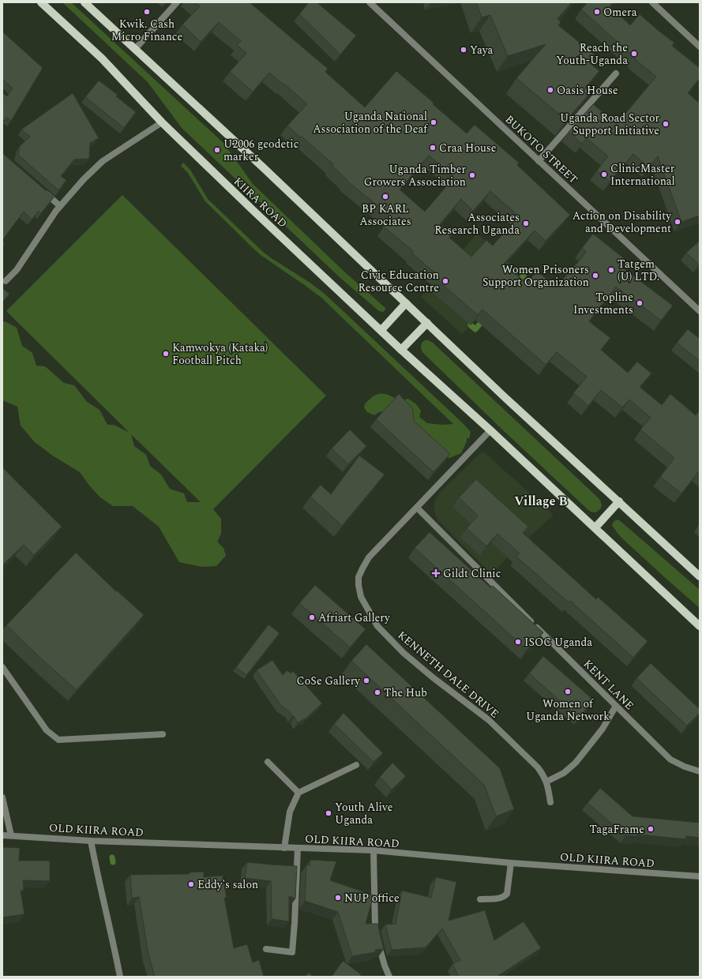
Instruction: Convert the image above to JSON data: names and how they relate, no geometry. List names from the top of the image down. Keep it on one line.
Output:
{"streets":{"main road":["KIIRA ROAD"],"street":["BUKOTO STREET","KENNETH DALE DRIVE","KENT LANE","OLD KIIRA ROAD"]},"crossings":[["KIIRA ROAD","KENNETH DALE DRIVE"],["KENNETH DALE DRIVE","KENT LANE"]],"districts":["Village B"],"places":{"other":["Kwik. Cash Micro Finance","Omera","Yaya","Reach the Youth-Uganda","Oasis House","Uganda National Association of the Deaf","Uganda Road Sector Support Initiative","Craa House","U2006 geodetic marker","ClinicMaster International","Uganda Timber Growers Association","BP KARL Associates","Action on Disability and Development","Associates Research Uganda","Tatgem (U) LTD.","Women Prisoners Support Organization","Civic Education Resource Centre","Topline Investments","Kamwokya (Kataka) Football Pitch","Afriart Gallery","ISOC Uganda","CoSe Gallery","Women of Uganda Network","The Hub","Youth Alive Uganda","TagaFrame","Eddy's salon","NUP office"],"health":["Gildt Clinic"]}}
